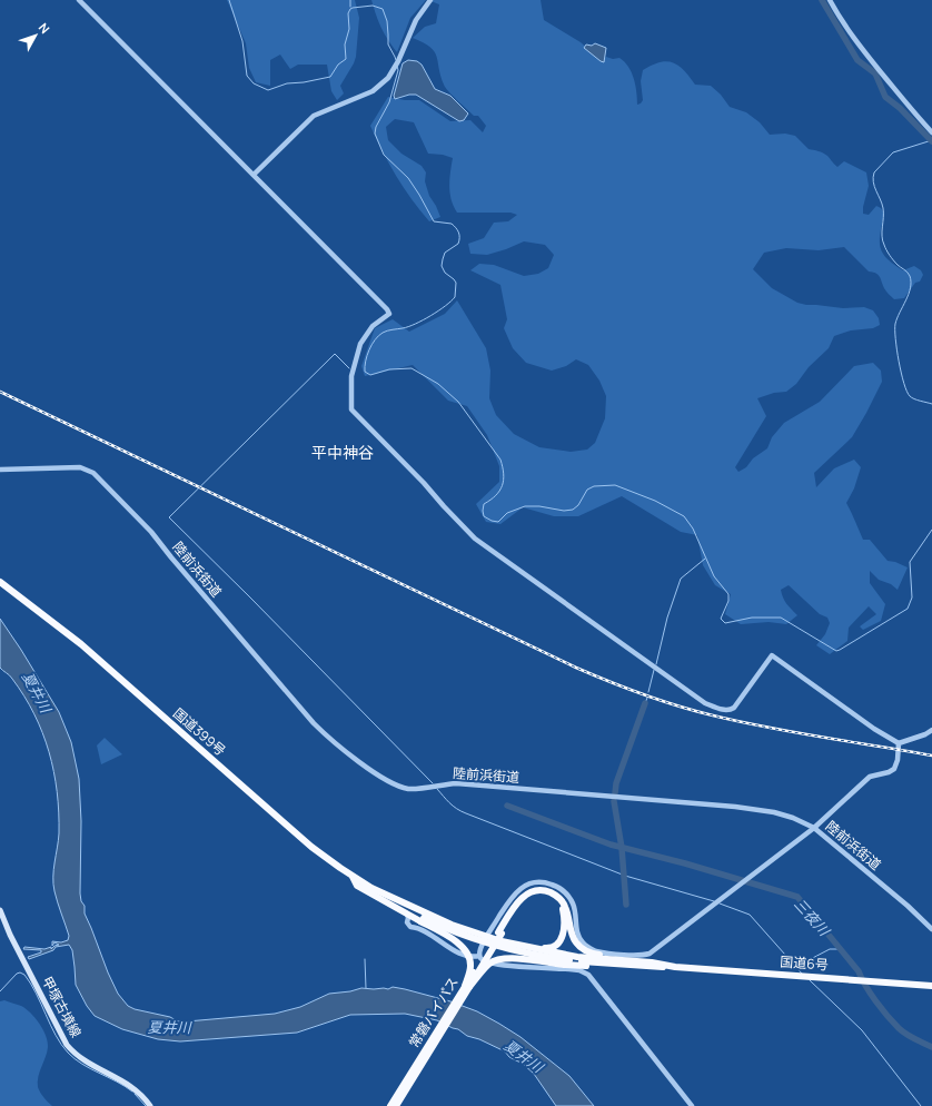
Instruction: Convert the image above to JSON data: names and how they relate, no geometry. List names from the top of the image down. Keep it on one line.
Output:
{"streets":{"highway":["国道399号","国道6号","常磐バイパス"],"main road":["甲塚古墳線"],"street":["陸前浜街道"]},"crossings":[["国道399号","国道6号"]],"districts":["平中神谷"],"water":["夏井川","三夜川"],"north":"top right"}
